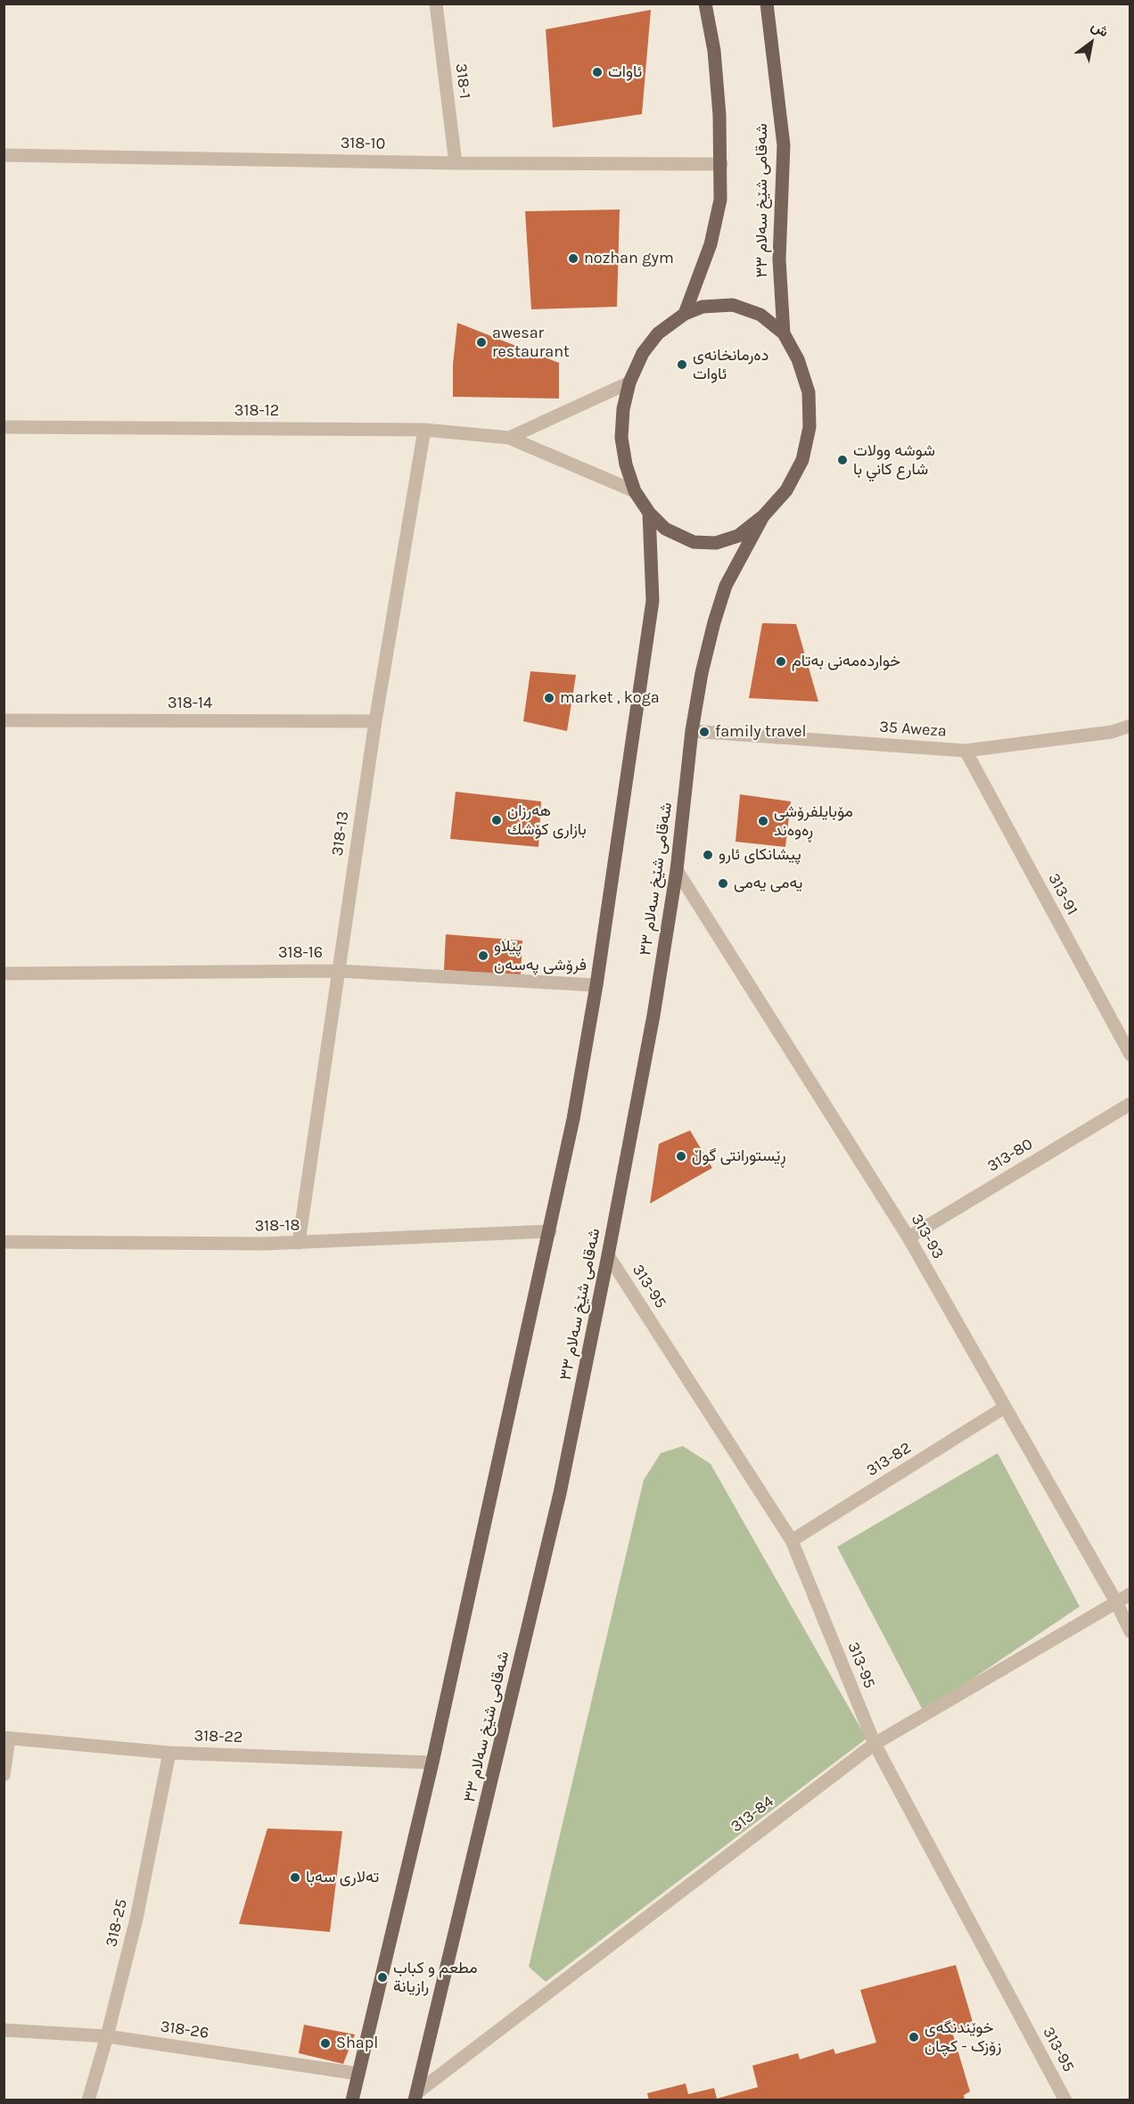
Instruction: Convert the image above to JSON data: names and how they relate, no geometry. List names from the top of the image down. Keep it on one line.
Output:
{"streets":{"main road":["شەقامی شێخ سەلام ٣٣"],"street":["318-1","318-10","318-12","318-14","35 Aweza","318-13","313-91","318-16","313-80","318-18","313-93","313-95","313-82","318-22","313-84","318-25","318-26"]},"crossings":[["318-1","318-10"],["شەقامی شێخ سەلام ٣٣","318-12"],["شەقامی شێخ سەلام ٣٣","35 Aweza"],["شەقامی شێخ سەلام ٣٣","313-93"],["شەقامی شێخ سەلام ٣٣","313-95"],["شەقامی شێخ سەلام ٣٣","313-84"],["318-12","318-13"],["318-14","318-13"],["35 Aweza","313-91"],["318-13","318-16"],["318-13","318-18"],["313-80","313-93"],["313-93","313-82"],["313-93","313-84"],["313-95","313-82"],["313-95","313-84"],["318-22","318-25"],["318-25","318-26"]],"places":["ئاوات","nozhan gym","awesar restaurant","دەرمانخانەی ئاوات","شوشه وولات شارع كاني با","خواردەمەنی بەتام","market , koga","family travel","هەرزان بازاری کۆشك","مۆبایلفرۆشی ڕەوەند","پیشانکای ئارو","یەمی یەمی","پێلاو فرۆشی پەسەن","ڕێستورانتی گوڵ","تەلاری سەبا","مطعم و كباب رازيانة","خوێندنگەی زۆزک - کچان","Shapl"],"north":"top right"}
